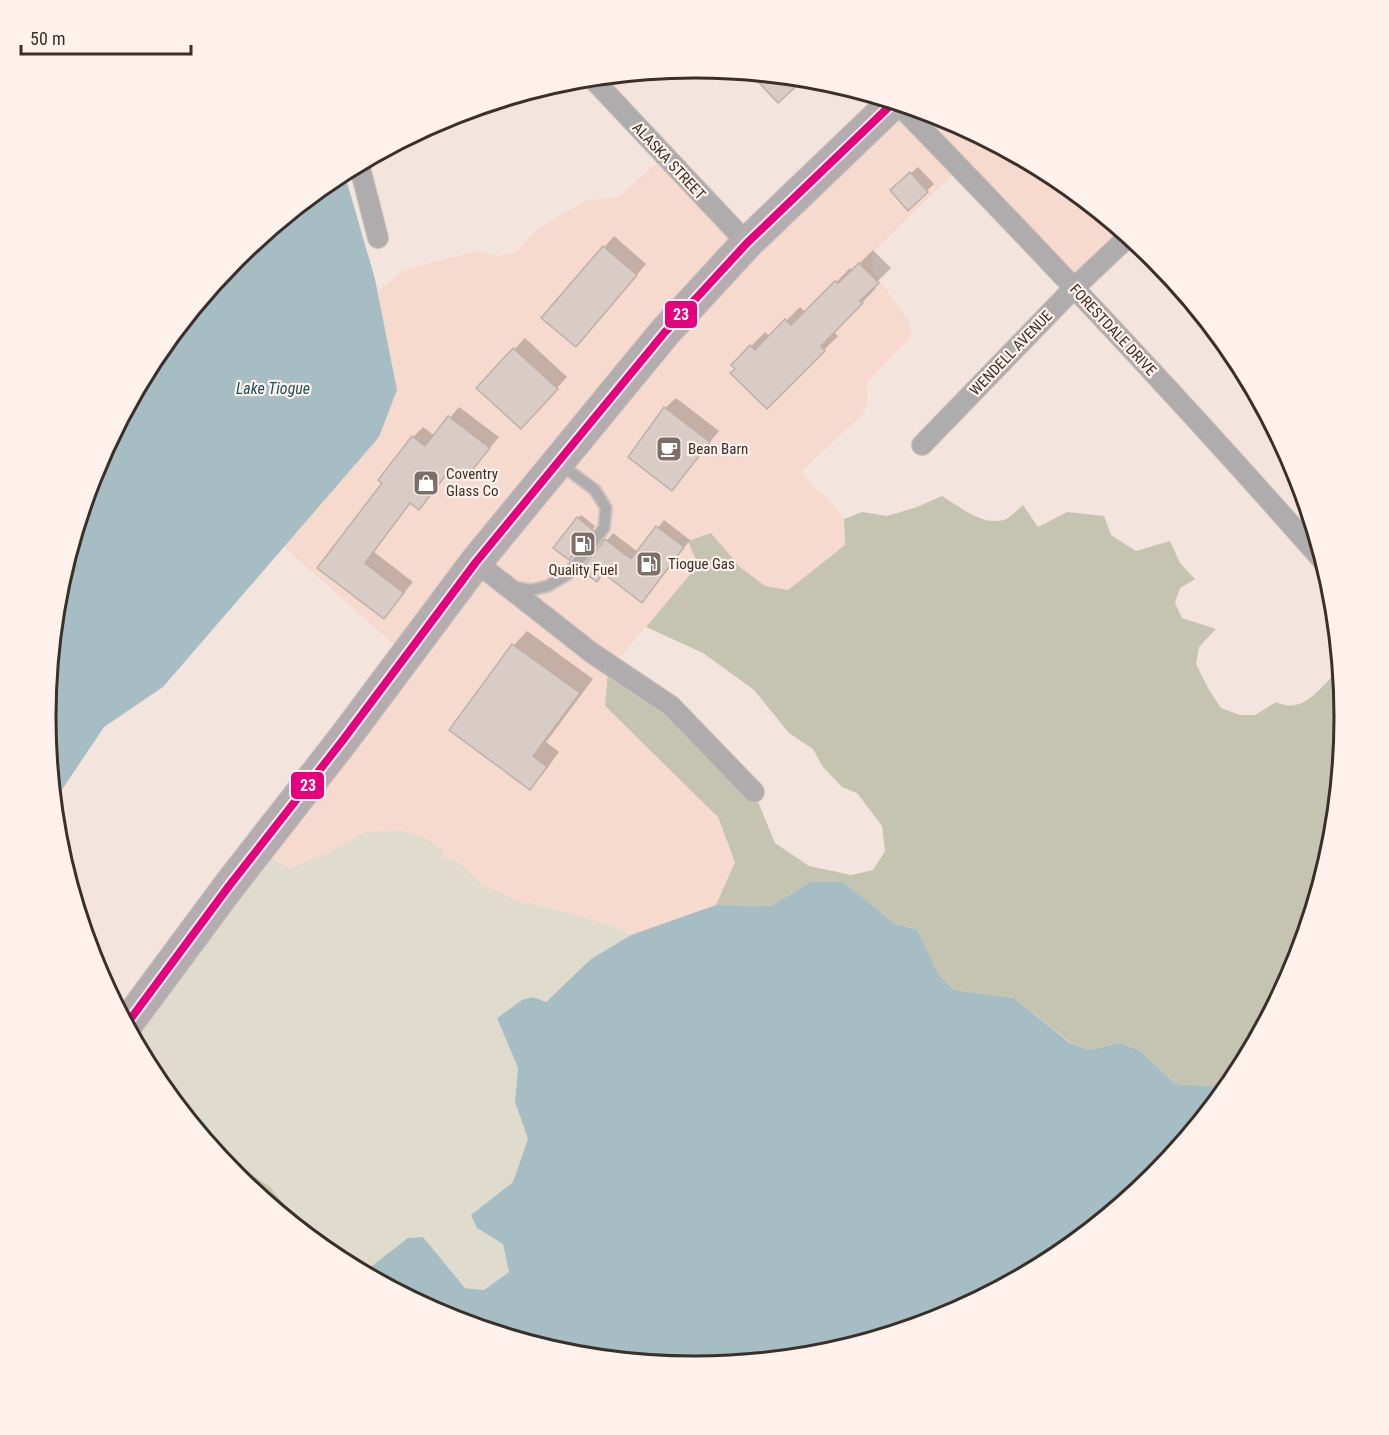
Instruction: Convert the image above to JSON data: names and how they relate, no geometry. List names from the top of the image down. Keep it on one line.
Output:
{"streets":{"street":["ALASKA STREET","FORESTDALE DRIVE","WENDELL AVENUE"]},"crossings":[["FORESTDALE DRIVE","WENDELL AVENUE"]],"water":["Lake Tiogue"],"places":{"cafe":["Bean Barn"],"shop":["Coventry Glass Co"],"fuel station":["Quality Fuel","Tiogue Gas"]},"lines":["transit line 23"],"scale_bar":"50 m"}
